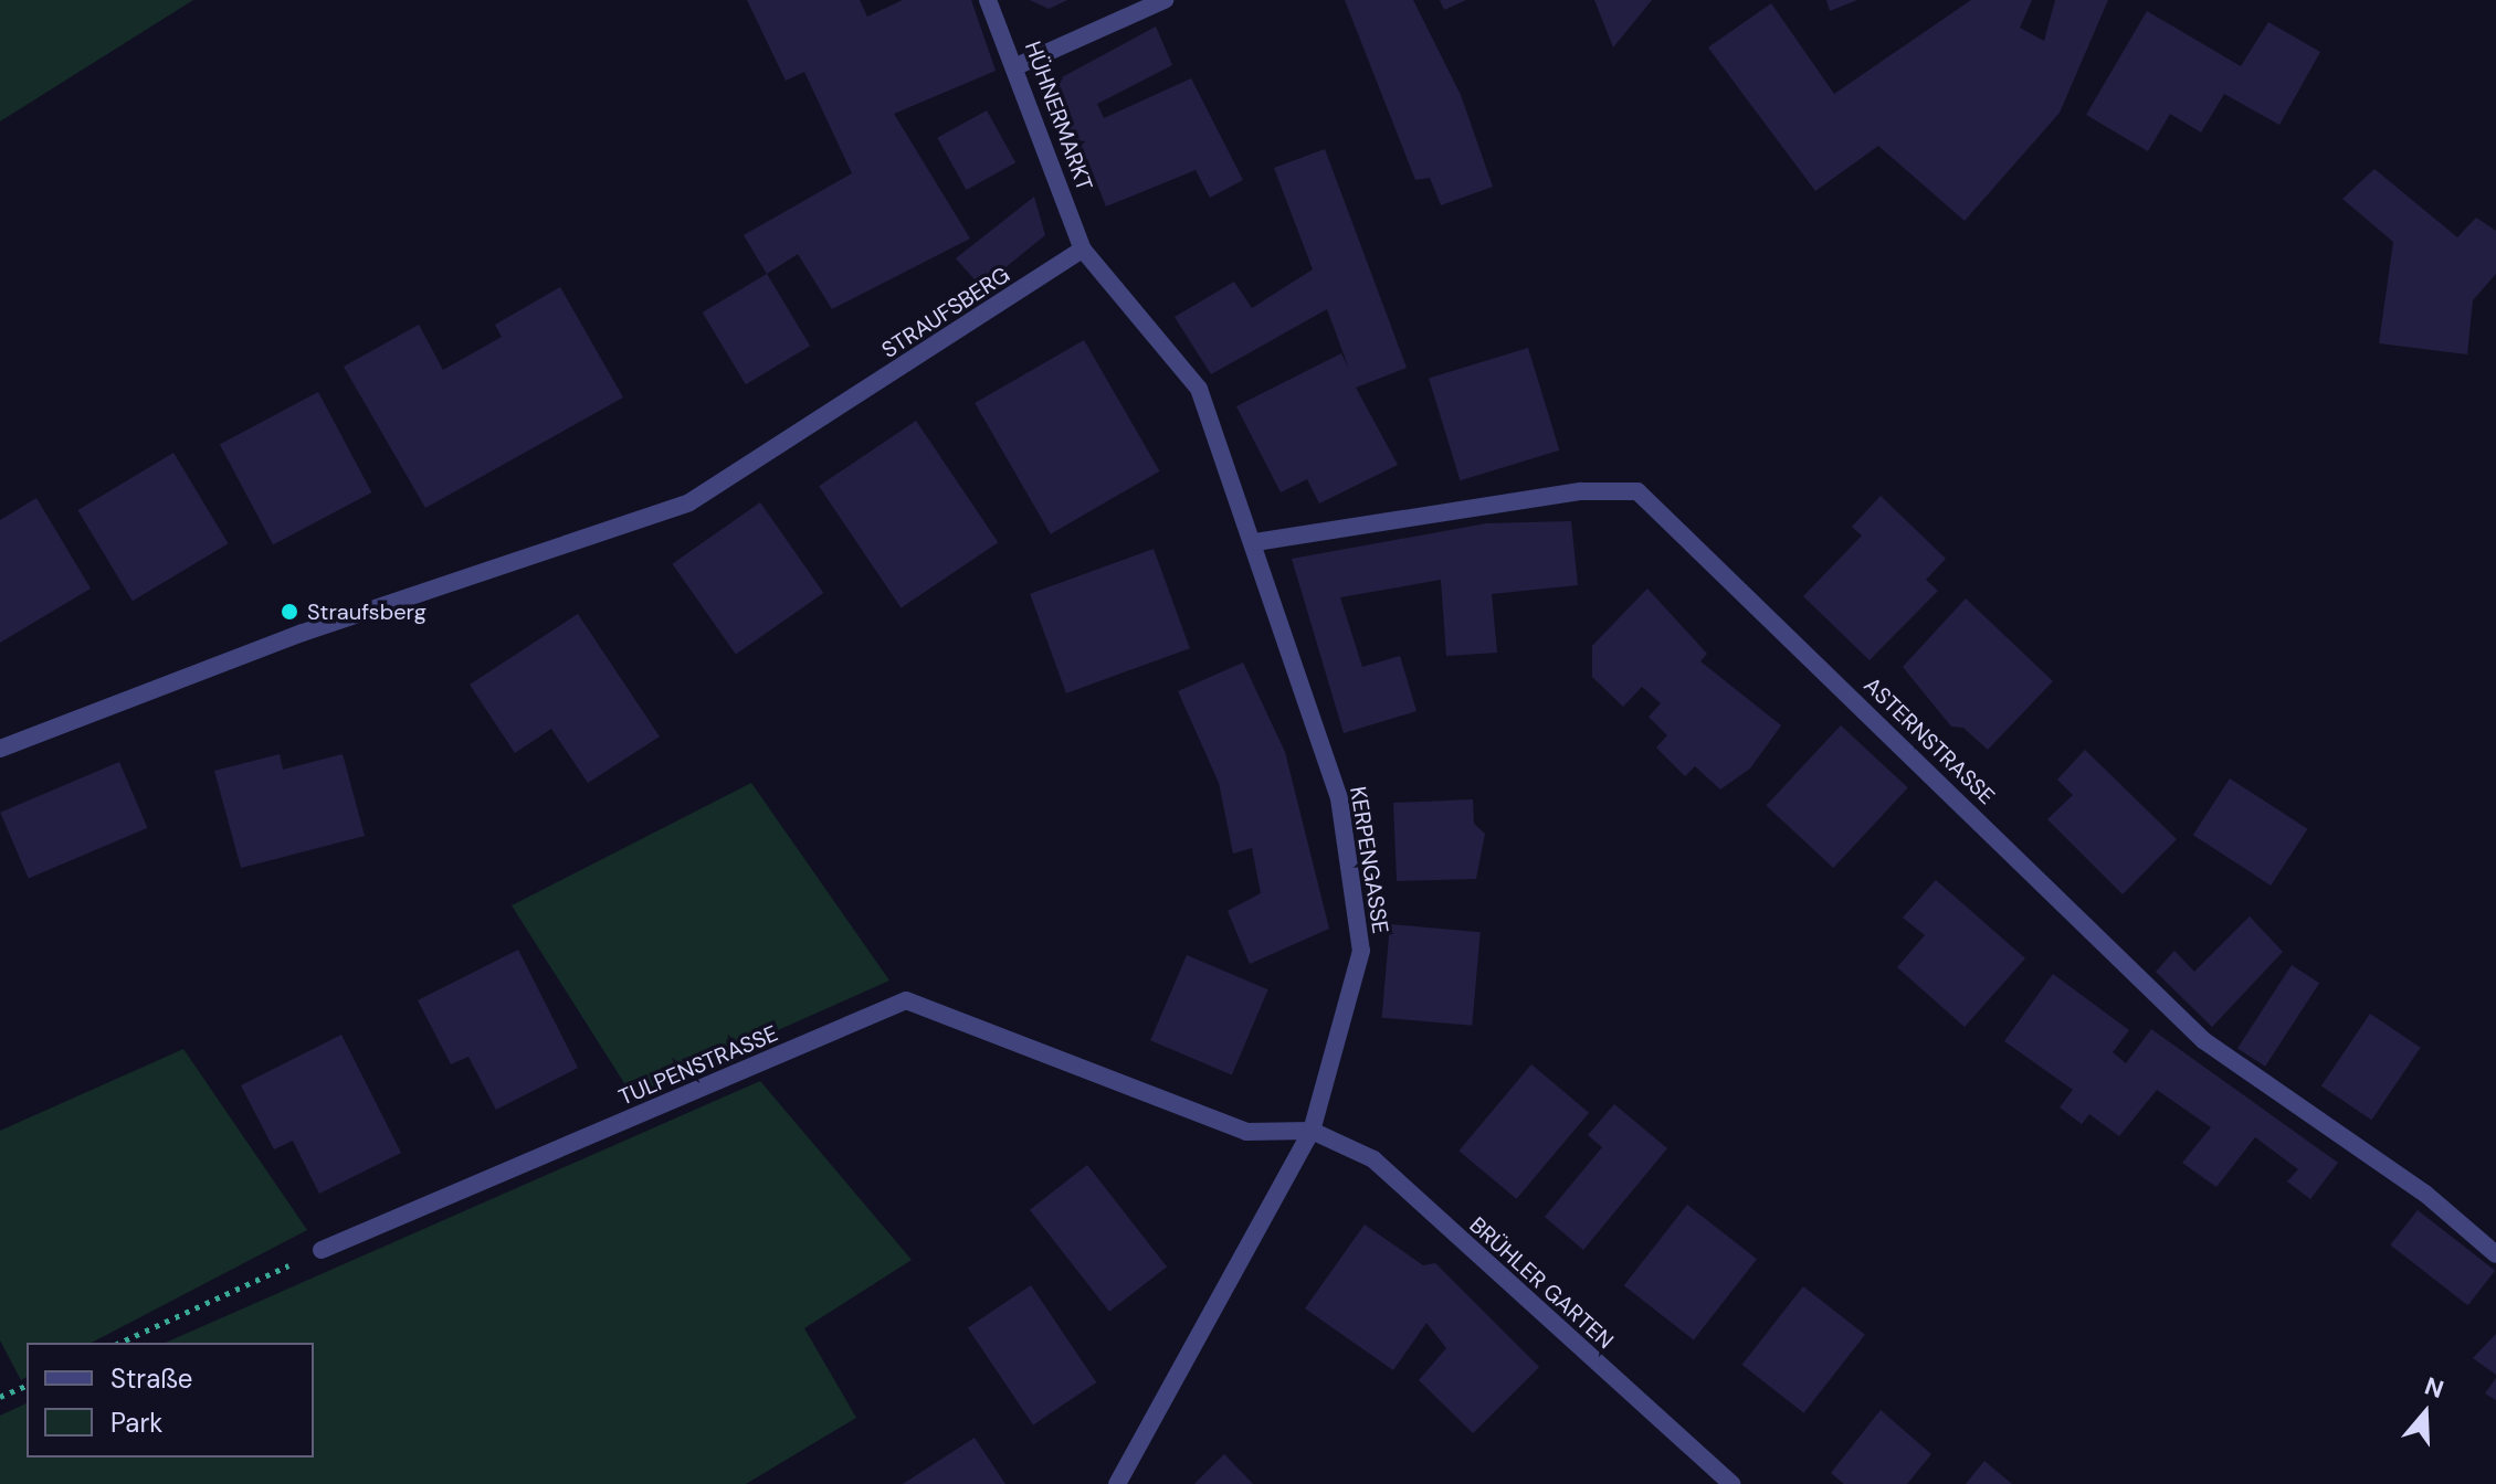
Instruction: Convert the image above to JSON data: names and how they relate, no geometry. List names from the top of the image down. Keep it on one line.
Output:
{"streets":{"street":["HÜHNERMARKT","STRAUFSBERG","ASTERNSTRASSE","KERPENGASSE","TULPENSTRASSE","BRÜHLER GARTEN"]},"crossings":[["HÜHNERMARKT","STRAUFSBERG"],["HÜHNERMARKT","KERPENGASSE"],["STRAUFSBERG","KERPENGASSE"],["ASTERNSTRASSE","KERPENGASSE"],["KERPENGASSE","TULPENSTRASSE"],["KERPENGASSE","BRÜHLER GARTEN"],["TULPENSTRASSE","BRÜHLER GARTEN"]],"places":["Straufsberg"],"legend":["Straße","Park"],"north":"top"}
